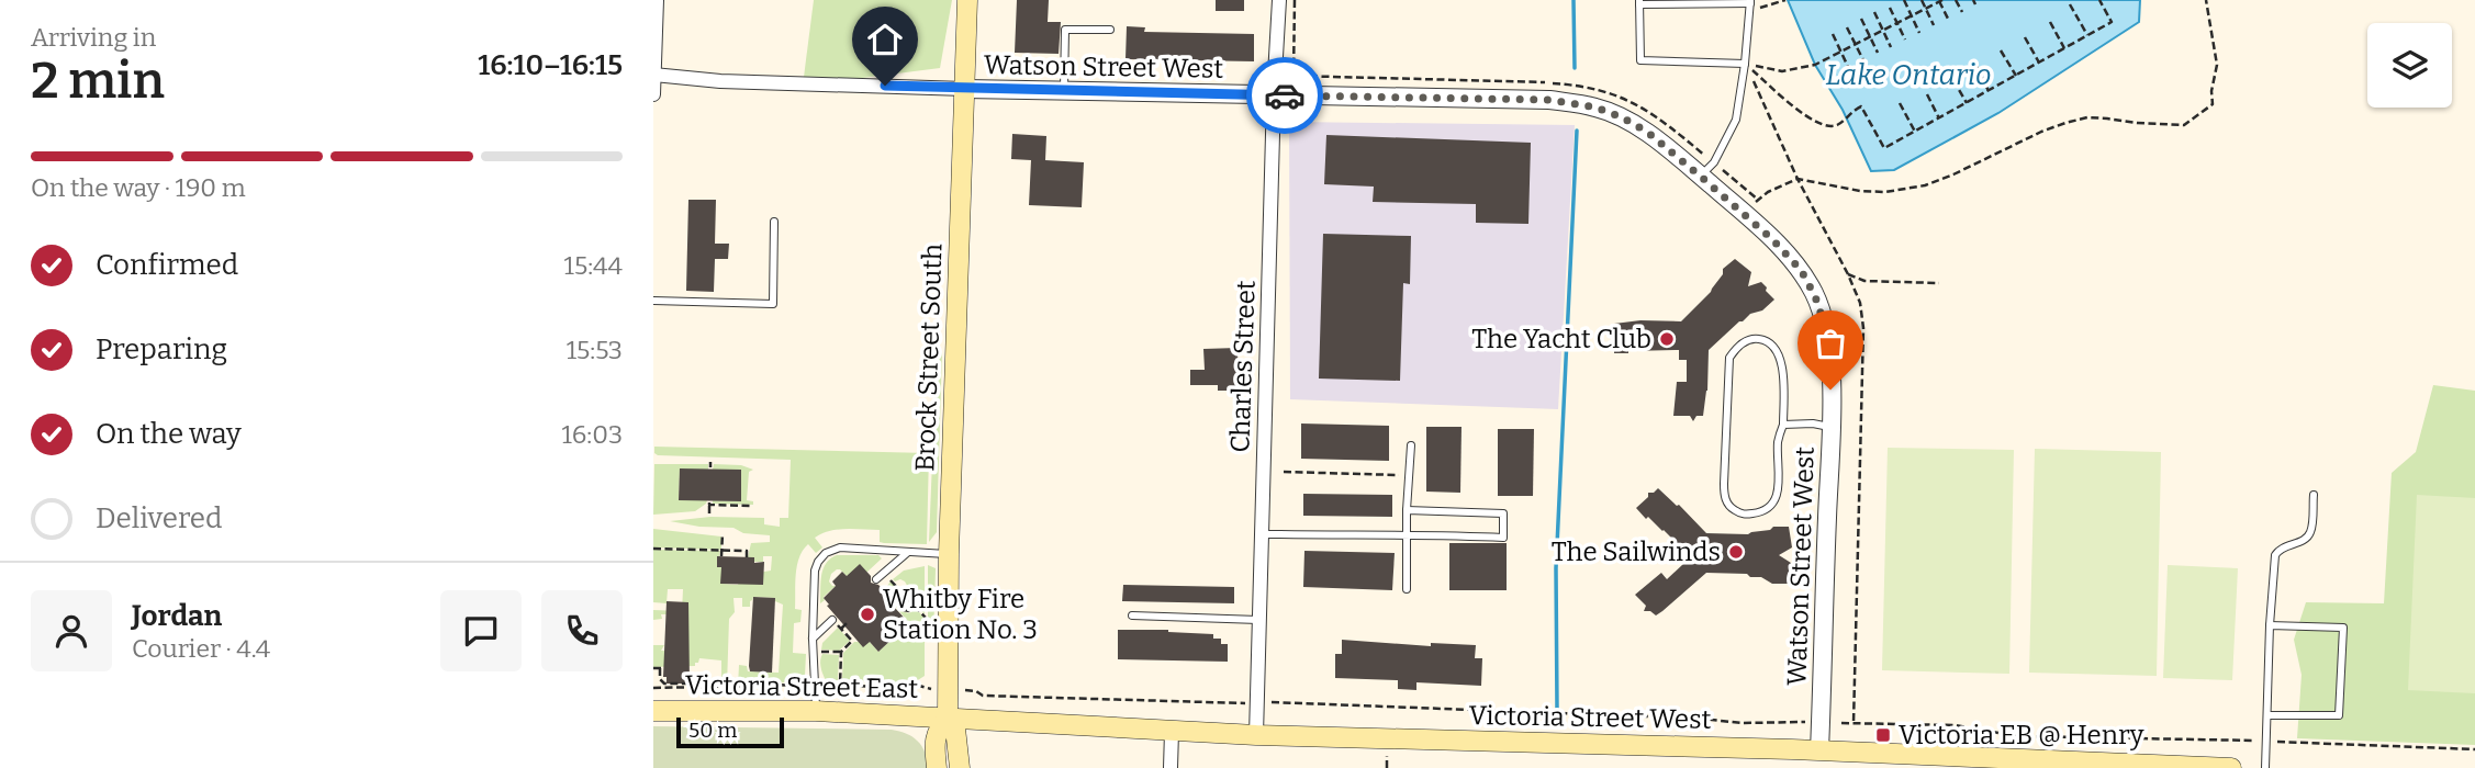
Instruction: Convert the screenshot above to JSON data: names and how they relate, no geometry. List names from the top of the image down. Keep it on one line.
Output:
{"streets":{"main road":["Brock Street South","Victoria Street East","Victoria Street West"],"street":["Watson Street West","Charles Street"]},"crossings":[["Watson Street West","Brock Street South"],["Watson Street West","Charles Street"],["Watson Street West","Victoria Street West"],["Brock Street South","Victoria Street East"],["Brock Street South","Victoria Street West"],["Charles Street","Victoria Street West"],["Victoria Street East","Victoria Street West"]],"water":["Lake Ontario"],"places":{"other":["The Yacht Club","The Sailwinds","Whitby Fire Station No. 3"],"transit":["Victoria EB @ Henry"]},"scale_bar":"50 m","page":{"heading":["2 min","Arriving in","16:10–16:15"],"panel":["Jordan","Courier · 4.4"],"bar":"On the way · 190 m","list":[["Confirmed","15:44"],["Preparing","15:53"],["On the way","16:03"],"Delivered"],"scale":"50 m"}}
